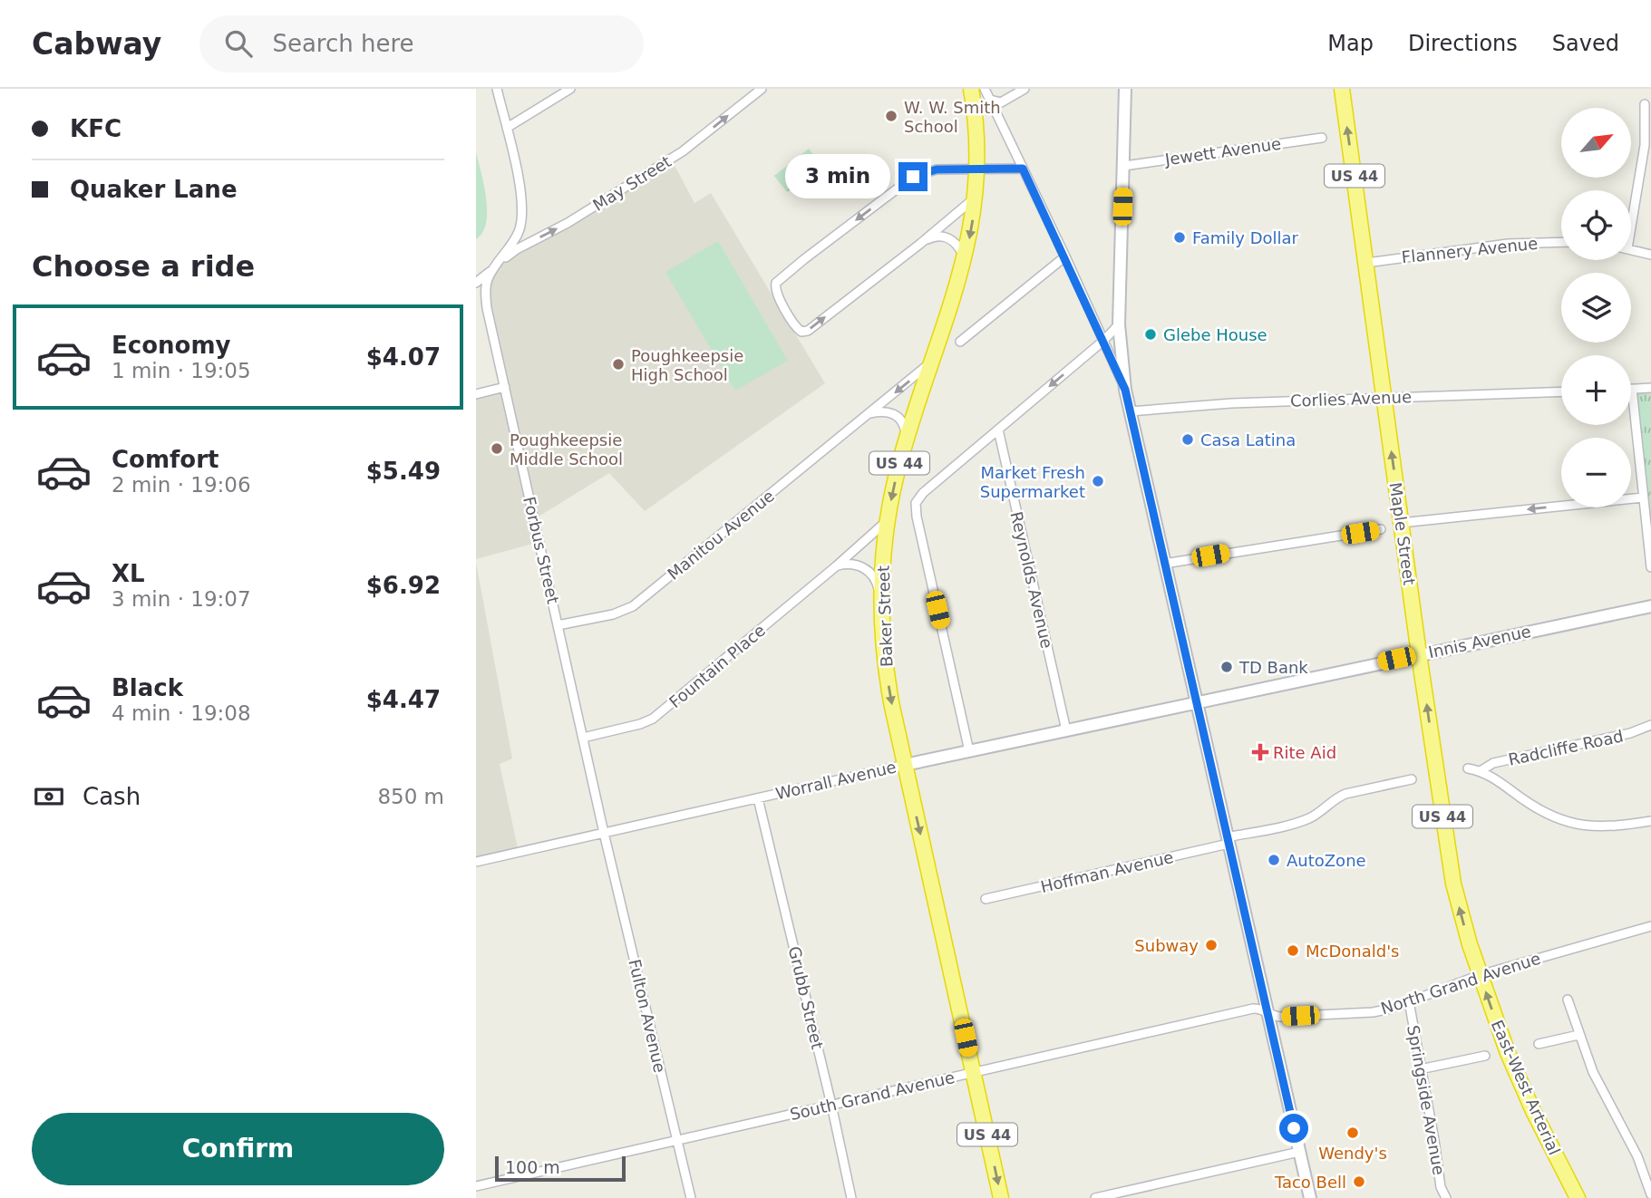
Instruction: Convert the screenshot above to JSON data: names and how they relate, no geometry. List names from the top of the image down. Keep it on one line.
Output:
{"streets":{"highway":["US 44","Maple Street","Baker Street","East-West Arterial"],"street":["Jewett Avenue","May Street","Flannery Avenue","Corlies Avenue","Manitou Avenue","Forbus Street","Reynolds Avenue","Innis Avenue","Fountain Place","Radcliffe Road","Worrall Avenue","Hoffman Avenue","North Grand Avenue","Grubb Street","Fulton Avenue","South Grand Avenue","Springside Avenue"]},"crossings":[["US 44","Baker Street"],["US 44","South Grand Avenue"],["May Street","Forbus Street"],["Flannery Avenue","Maple Street"],["Corlies Avenue","Maple Street"],["Maple Street","Innis Avenue"],["Maple Street","North Grand Avenue"],["Maple Street","East-West Arterial"],["Manitou Avenue","Forbus Street"],["Manitou Avenue","Baker Street"],["Forbus Street","Fountain Place"],["Forbus Street","Worrall Avenue"],["Forbus Street","Fulton Avenue"],["Reynolds Avenue","Worrall Avenue"],["Baker Street","Fountain Place"],["Baker Street","Worrall Avenue"],["Baker Street","South Grand Avenue"],["Innis Avenue","Worrall Avenue"],["Worrall Avenue","Grubb Street"],["Worrall Avenue","Fulton Avenue"],["North Grand Avenue","East-West Arterial"],["North Grand Avenue","South Grand Avenue"],["North Grand Avenue","Springside Avenue"],["Grubb Street","South Grand Avenue"],["Fulton Avenue","South Grand Avenue"]],"one_way":["May Street","Maple Street","Baker Street","East-West Arterial"],"places":{"other":["W. W. Smith School","Family Dollar","Glebe House","Poughkeepsie High School","Casa Latina","Poughkeepsie Middle School","Market Fresh Supermarket","TD Bank","AutoZone","Subway","McDonald's","Wendy's","Taco Bell"],"health":["Rite Aid"]},"scale_bar":"100 m","north":"top right","page":{"header":"Cabway","search":"Search here","nav":["Map","Directions","Saved"],"banner":["KFC","Quaker Lane"],"map_buttons":["+","−"],"bubble":"3 min","heading":"Choose a ride","list":[{"name":"Economy","note":"1 min · 19:05","value":"$4.07"},{"name":"Comfort","note":"2 min · 19:06","value":"$5.49"},{"name":"XL","note":"3 min · 19:07","value":"$6.92"},{"name":"Black","note":"4 min · 19:08","value":"$4.47"}],"pay":["Cash","850 m"],"buttons":"Confirm","scale":"100 m"}}
